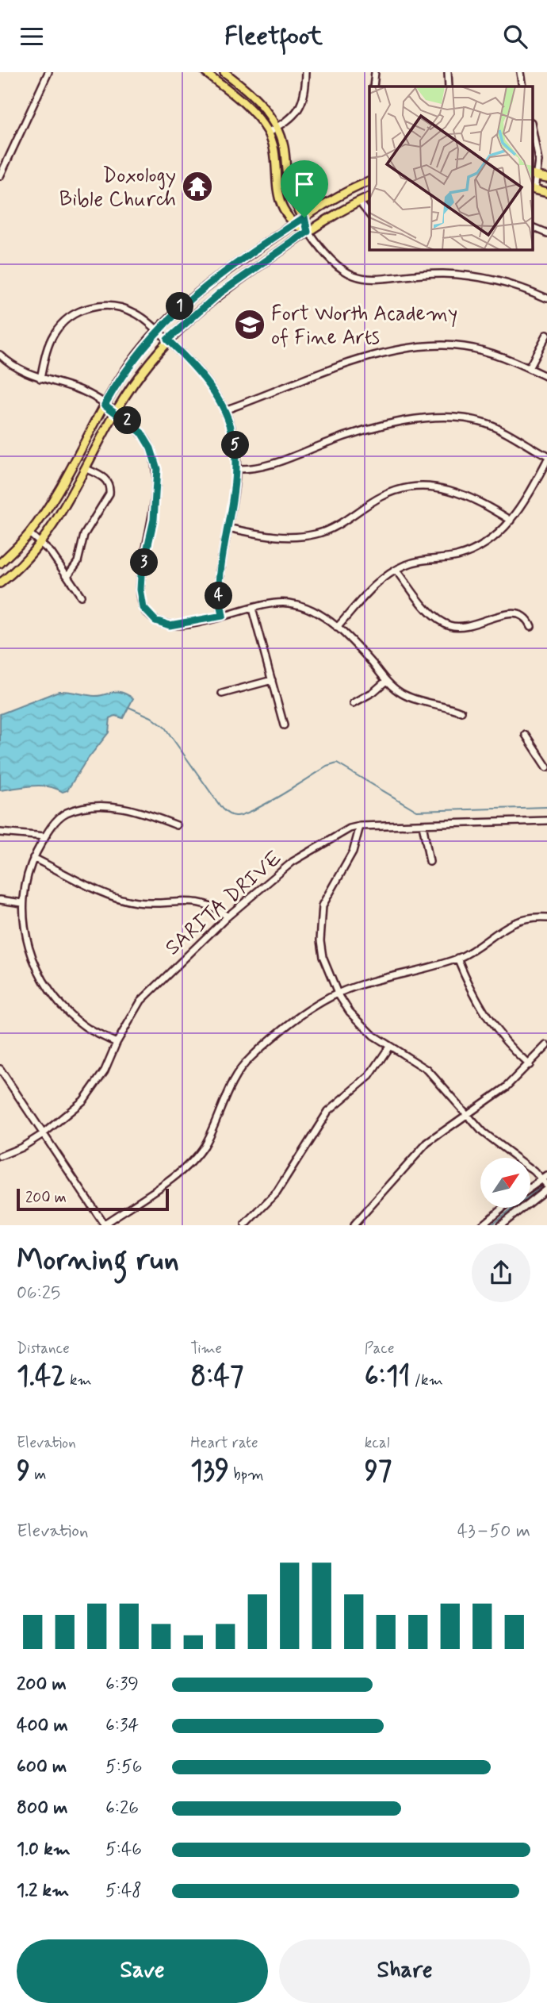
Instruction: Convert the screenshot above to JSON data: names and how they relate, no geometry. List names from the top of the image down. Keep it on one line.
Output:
{"streets":{"street":["SARITA DRIVE"]},"places":{"temple":["Doxology Bible Church"],"school or university":["Fort Worth Academy of Fine Arts"]},"scale_bar":"200 m","north":"top right","page":{"header":"Fleetfoot","pins":["1","2","5","3","4"],"scale":"200 m","heading":["Morning run","06:25"],"stats":[["Distance","1.42 km"],["Time","8:47"],["Pace","6:11 /km"],["Elevation","9 m"],["Heart rate","139 bpm"],["kcal","97"]],"chart":["Elevation","43–50 m"],"list":[{"name":"200 m","note":"6:39"},{"name":"400 m","note":"6:34"},{"name":"600 m","note":"5:56"},{"name":"800 m","note":"6:26"},{"name":"1.0 km","note":"5:46"},{"name":"1.2 km","note":"5:48"}],"buttons":["Save","Share"]}}
